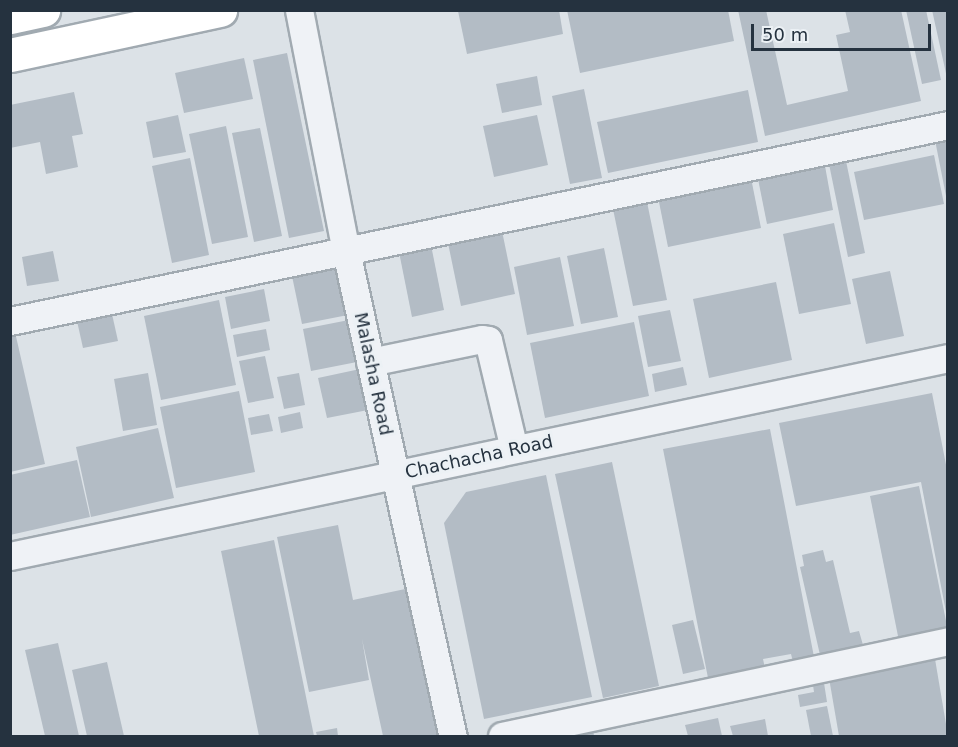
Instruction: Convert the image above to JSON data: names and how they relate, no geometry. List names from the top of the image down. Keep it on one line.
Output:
{"streets":{"street":["Malasha Road","Chachacha Road"]},"crossings":[["Malasha Road","Chachacha Road"]],"scale_bar":"50 m"}
